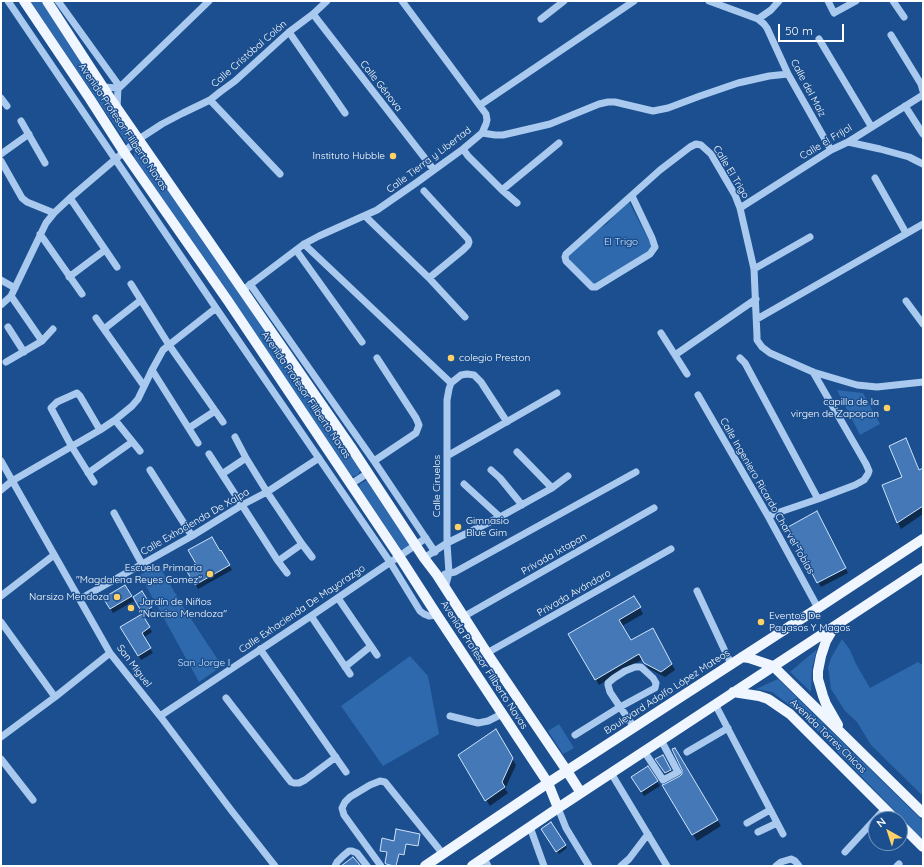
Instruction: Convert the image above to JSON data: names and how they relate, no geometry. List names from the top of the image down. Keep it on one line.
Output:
{"streets":{"main road":["Avenida Profesor Filiberto Navas","Boulevard Adolfo López Mateos","Avenida Torres Chicas"],"street":["Calle Cristóbal Colón","Calle Génova","Calle del Maíz","Calle el Frijol","Calle Tierra y Libertad","Calle El Trigo","Calle Ciruelos","Calle Ingeniero Ricardo Charvel Tobías","Calle Exhacienda De Xalpa","Privada Ixtapan","Privada Avándaro","Calle Exhacienda De Mayorazgo","San Miguel"]},"crossings":[["Calle Cristóbal Colón","Calle Génova"],["Calle Cristóbal Colón","Avenida Profesor Filiberto Navas"],["Calle Génova","Calle Tierra y Libertad"],["Calle del Maíz","Calle el Frijol"],["Avenida Profesor Filiberto Navas","Calle Tierra y Libertad"],["Avenida Profesor Filiberto Navas","Calle Ciruelos"],["Avenida Profesor Filiberto Navas","Privada Ixtapan"],["Avenida Profesor Filiberto Navas","Privada Avándaro"],["Avenida Profesor Filiberto Navas","Calle Exhacienda De Mayorazgo"],["Avenida Profesor Filiberto Navas","Boulevard Adolfo López Mateos"],["Calle el Frijol","Calle El Trigo"],["Calle Ingeniero Ricardo Charvel Tobías","Boulevard Adolfo López Mateos"],["Calle Exhacienda De Xalpa","San Miguel"],["Calle Exhacienda De Mayorazgo","San Miguel"]],"parks":["El Trigo","San Jorge I"],"places":["Instituto Hubble","colegio Preston","capilla de la virgen de Zapopan","Gimnasio Blue Gim","Escuela Primaria \"Magdalena Reyes Gomez\"","Narsizo Mendoza","Jardín de Niños \"Narciso Mendoza\"","Eventos De Payasos Y Magos"],"scale_bar":"50 m","north":"top left"}
